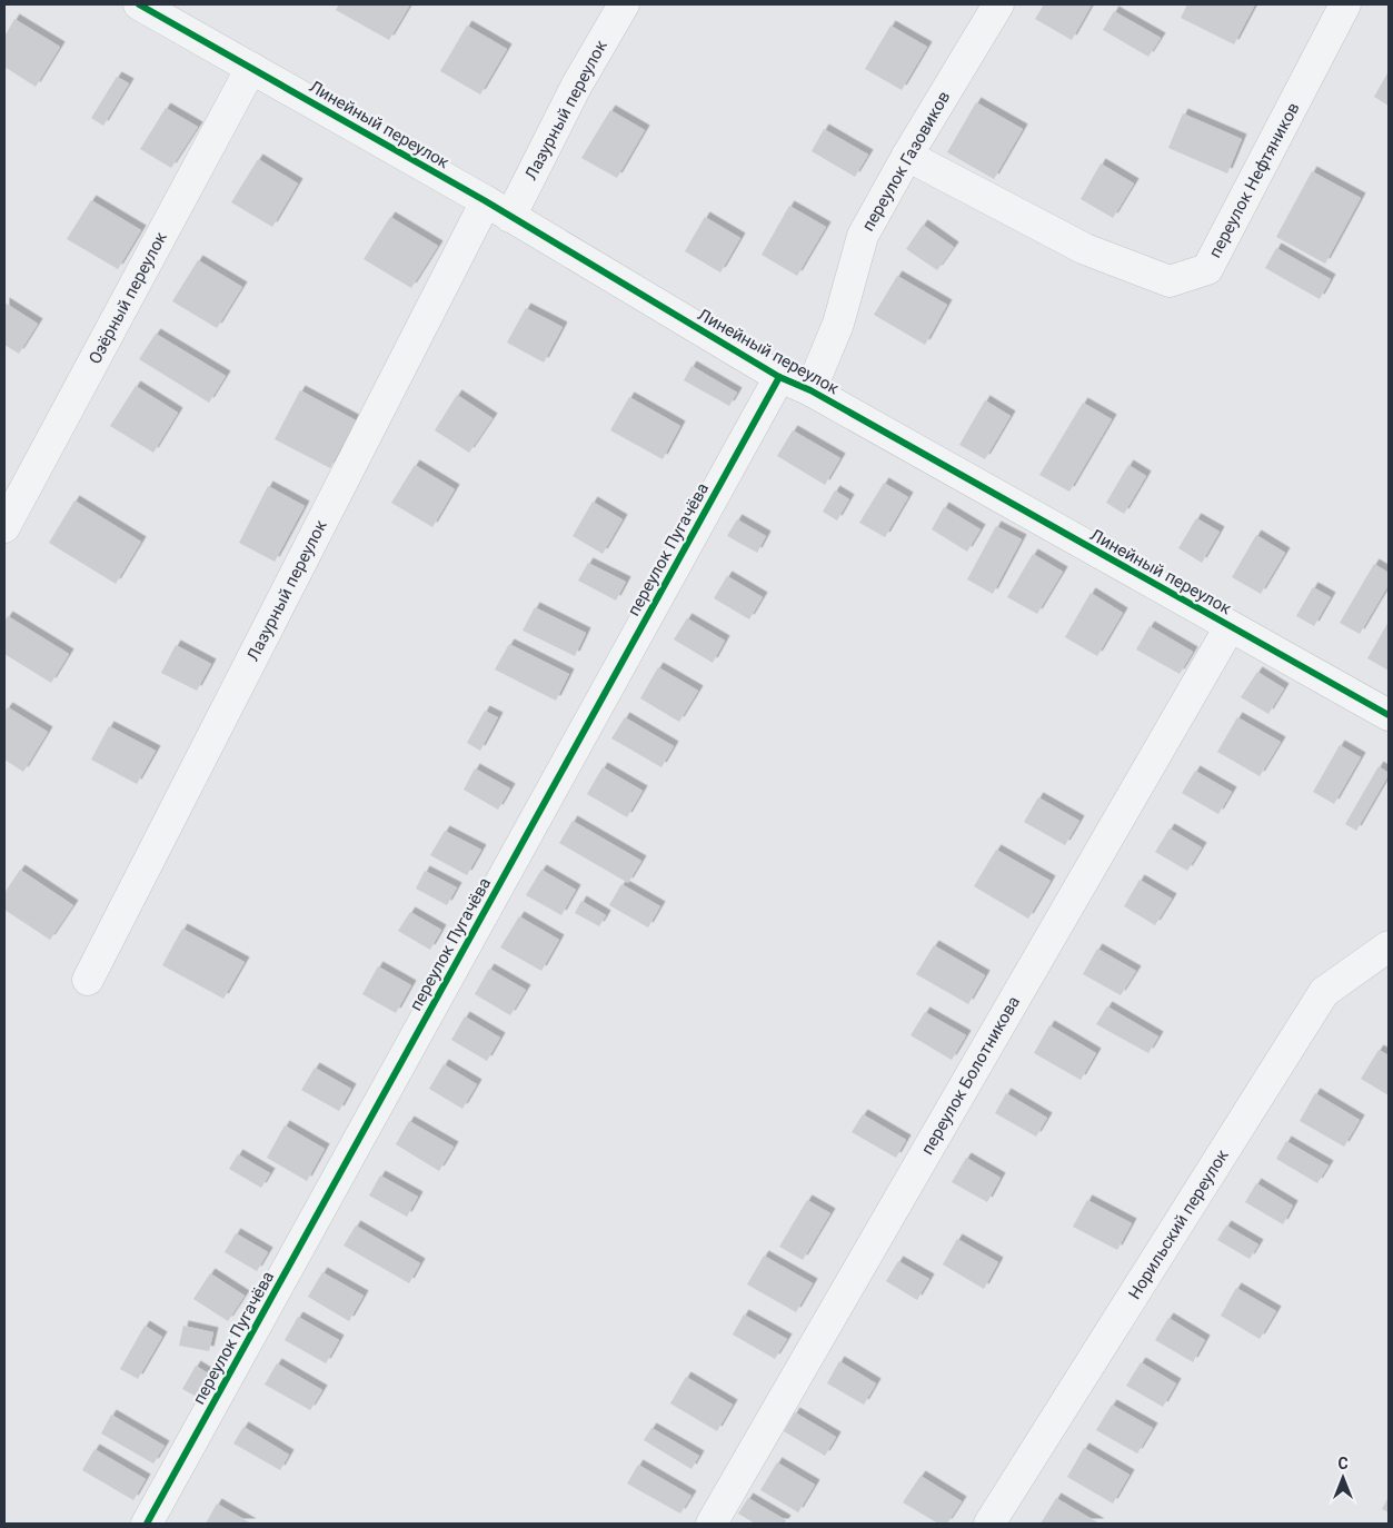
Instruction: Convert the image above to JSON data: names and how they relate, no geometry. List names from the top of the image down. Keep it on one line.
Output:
{"streets":{"street":["Лазурный переулок","Линейный переулок","переулок Газовиков","переулок Нефтяников","Озёрный переулок","переулок Пугачёва","переулок Болотникова","Норильский переулок"]},"crossings":[["Лазурный переулок","Линейный переулок"],["Линейный переулок","переулок Газовиков"],["Линейный переулок","Озёрный переулок"],["Линейный переулок","переулок Пугачёва"],["Линейный переулок","переулок Болотникова"],["переулок Газовиков","переулок Нефтяников"]],"north":"top"}
